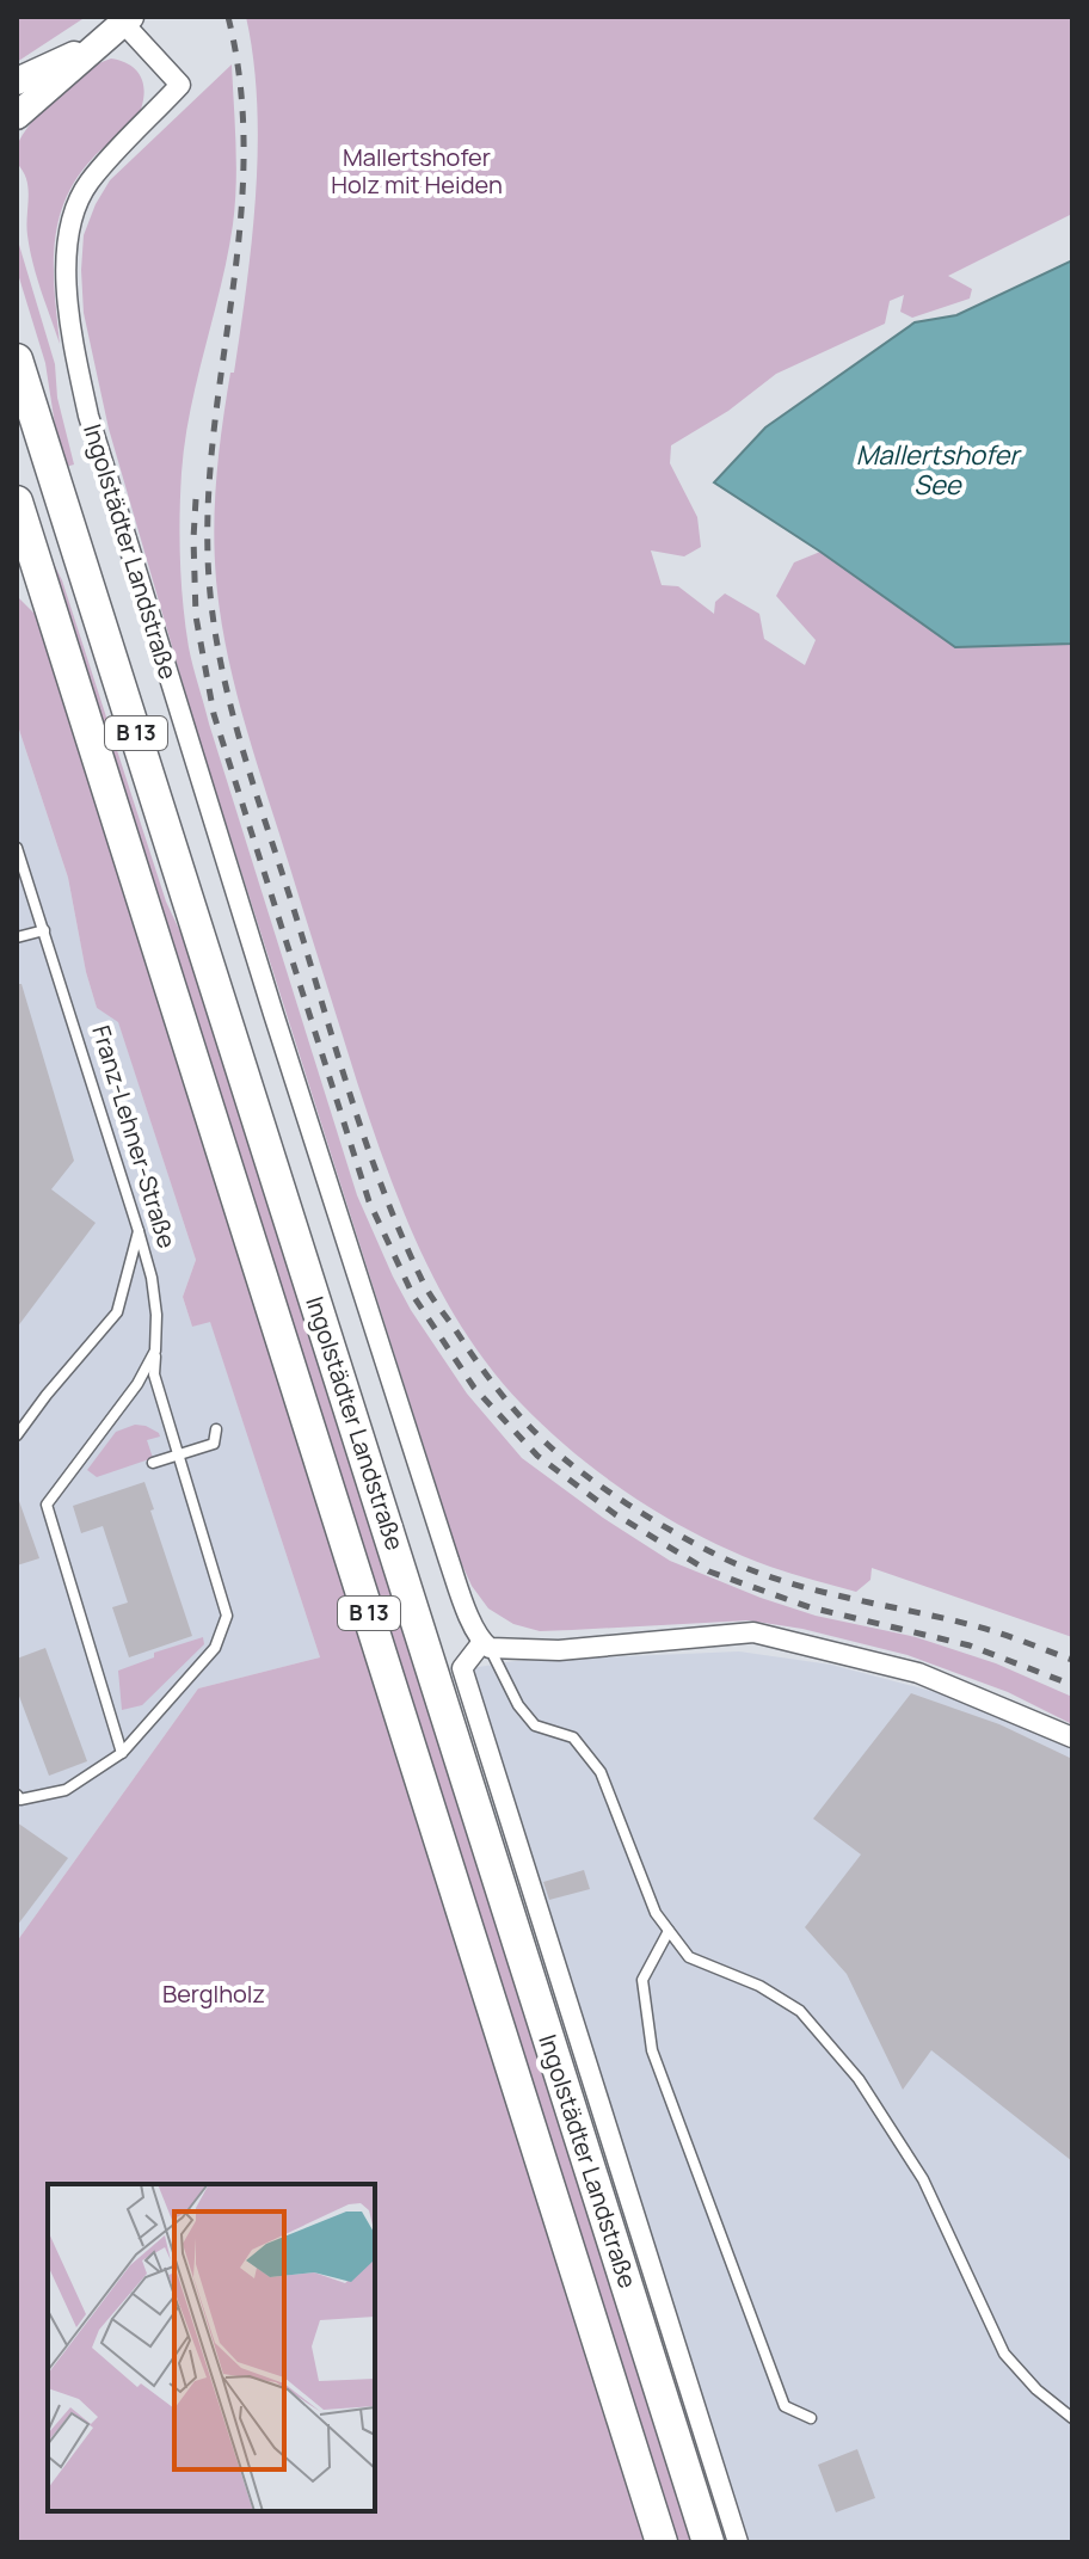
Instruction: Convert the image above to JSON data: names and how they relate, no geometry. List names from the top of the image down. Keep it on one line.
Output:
{"streets":{"main road":["Ingolstädter Landstraße","B 13"],"lane":["Franz-Lehner-Straße"]},"water":["Mallertshofer See"],"parks":["Mallertshofer Holz mit Heiden","Berglholz"]}
